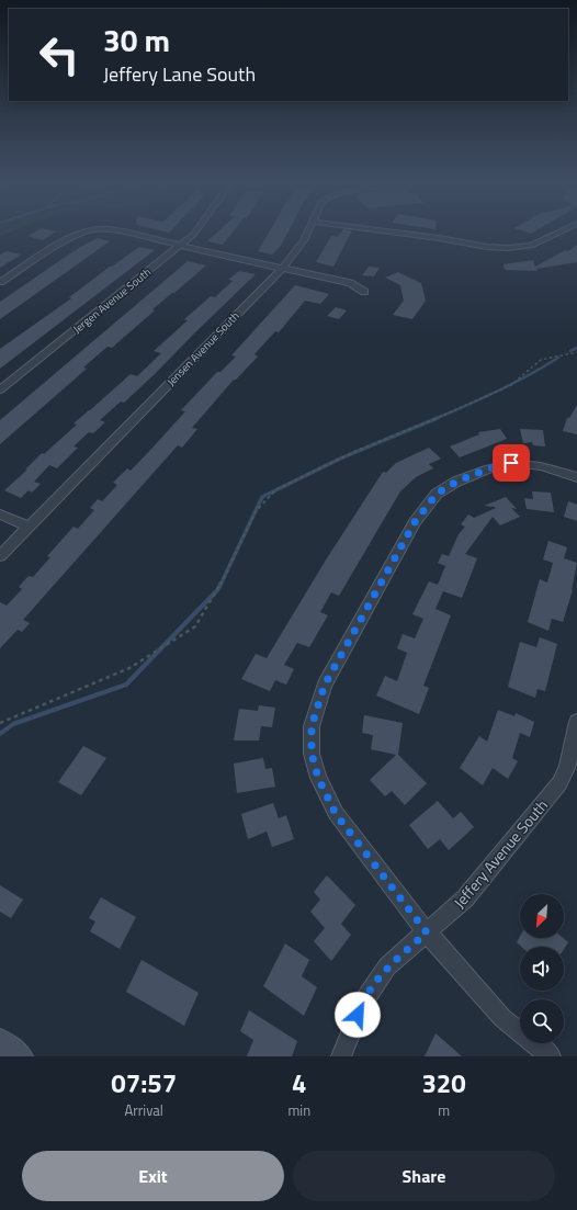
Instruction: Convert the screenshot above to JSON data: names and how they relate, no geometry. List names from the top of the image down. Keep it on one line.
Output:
{"streets":{"street":["Jergen Avenue South","Jensen Avenue South","Jeffery Avenue South"]},"north":"bottom left","page":{"turn":["30 m","Jeffery Lane South"],"eta":["07:57","Arrival","4","min","320","m"],"buttons":["Exit","Share"]}}
